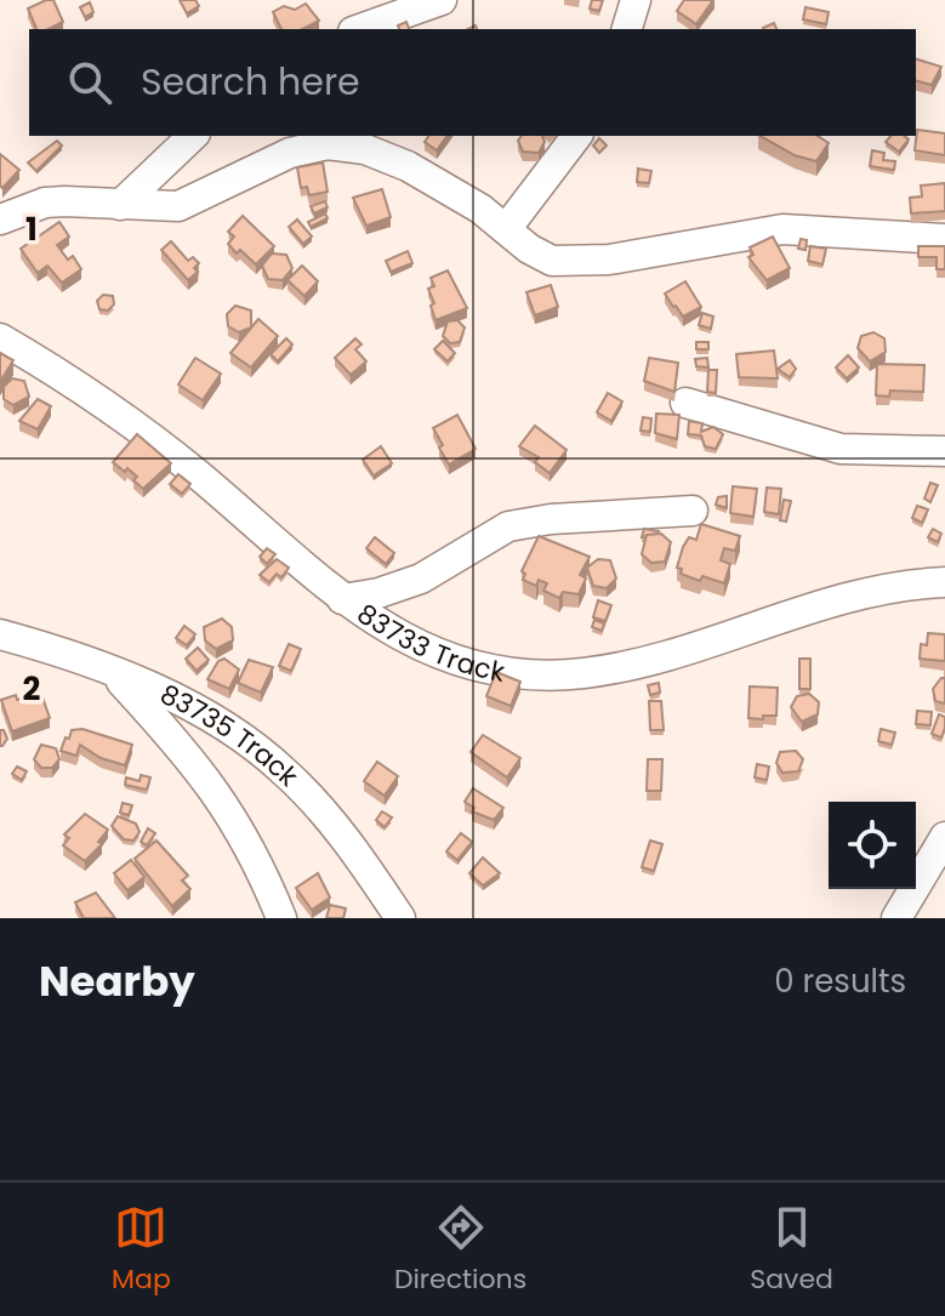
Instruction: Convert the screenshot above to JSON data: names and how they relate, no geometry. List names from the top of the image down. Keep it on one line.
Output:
{"streets":{"street":["83733 Track","83735 Track"]},"page":{"search":"Search here","heading":["Nearby","0 results"],"nav":["Map","Directions","Saved"]},"grid":{"rows":["1","2"]}}
